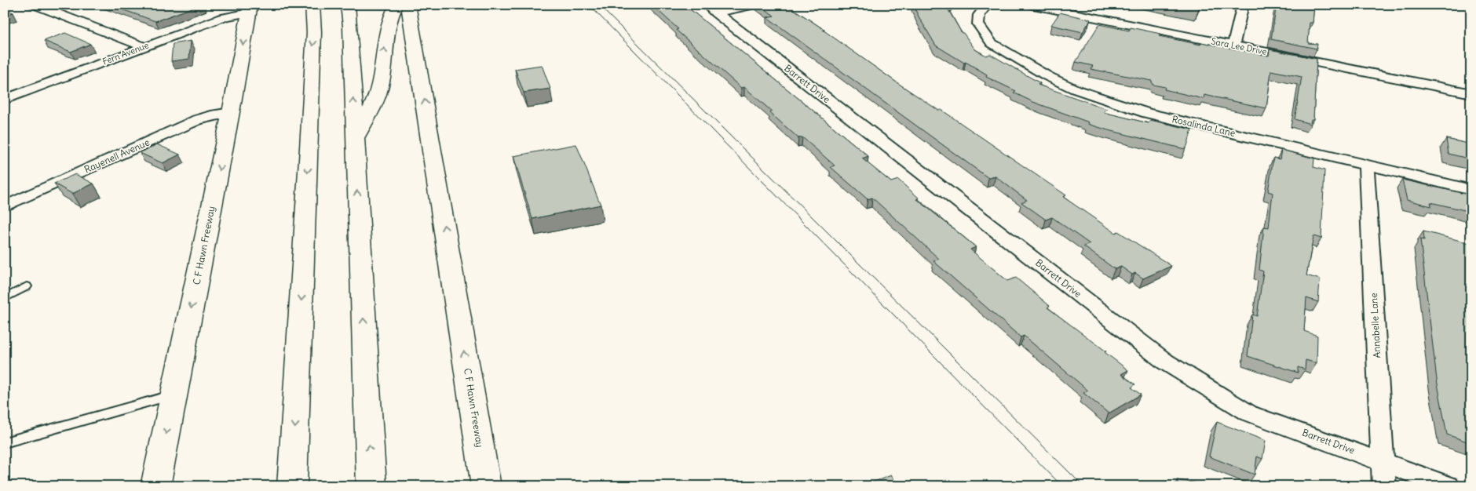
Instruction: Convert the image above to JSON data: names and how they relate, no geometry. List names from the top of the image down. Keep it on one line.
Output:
{"streets":{"main road":["C F Hawn Freeway"],"street":["Sara Lee Drive","Fern Avenue","Barrett Drive","Rosalinda Lane","Rayenell Avenue","Annabelle Lane"]},"crossings":[["Fern Avenue","C F Hawn Freeway"],["Barrett Drive","Annabelle Lane"],["Rosalinda Lane","Annabelle Lane"],["Rayenell Avenue","C F Hawn Freeway"]]}
